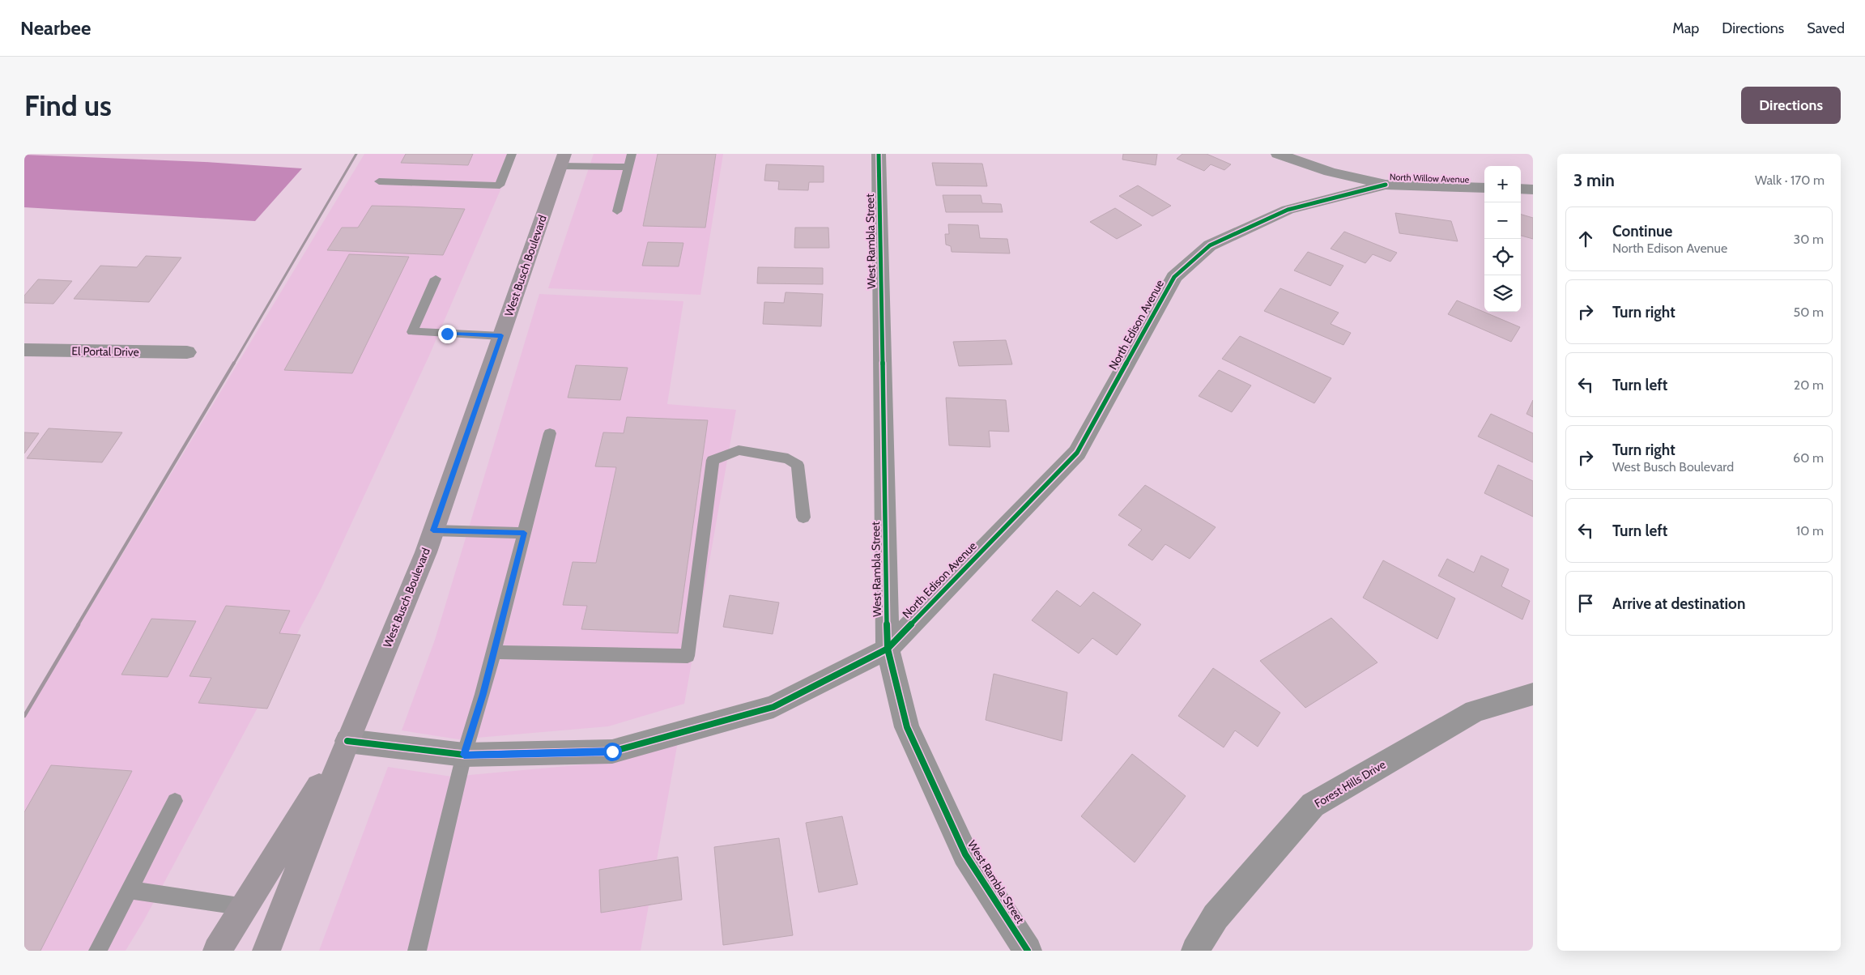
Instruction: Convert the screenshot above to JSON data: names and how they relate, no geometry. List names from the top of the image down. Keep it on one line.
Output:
{"streets":{"main road":["West Busch Boulevard"],"street":["North Willow Avenue","West Rambla Street","North Edison Avenue","El Portal Drive","Forest Hills Drive"]},"crossings":[["North Willow Avenue","North Edison Avenue"],["West Rambla Street","North Edison Avenue"],["West Busch Boulevard","North Edison Avenue"]],"page":{"header":"Nearbee","nav":["Map","Directions","Saved"],"buttons":"Directions","title":"Find us","heading":["3 min","Walk · 170 m"],"map_buttons":["+","−"],"list":[["Continue","North Edison Avenue","30 m"],["Turn right","50 m"],["Turn left","20 m"],["Turn right","West Busch Boulevard","60 m"],["Turn left","10 m"],"Arrive at destination"]}}
